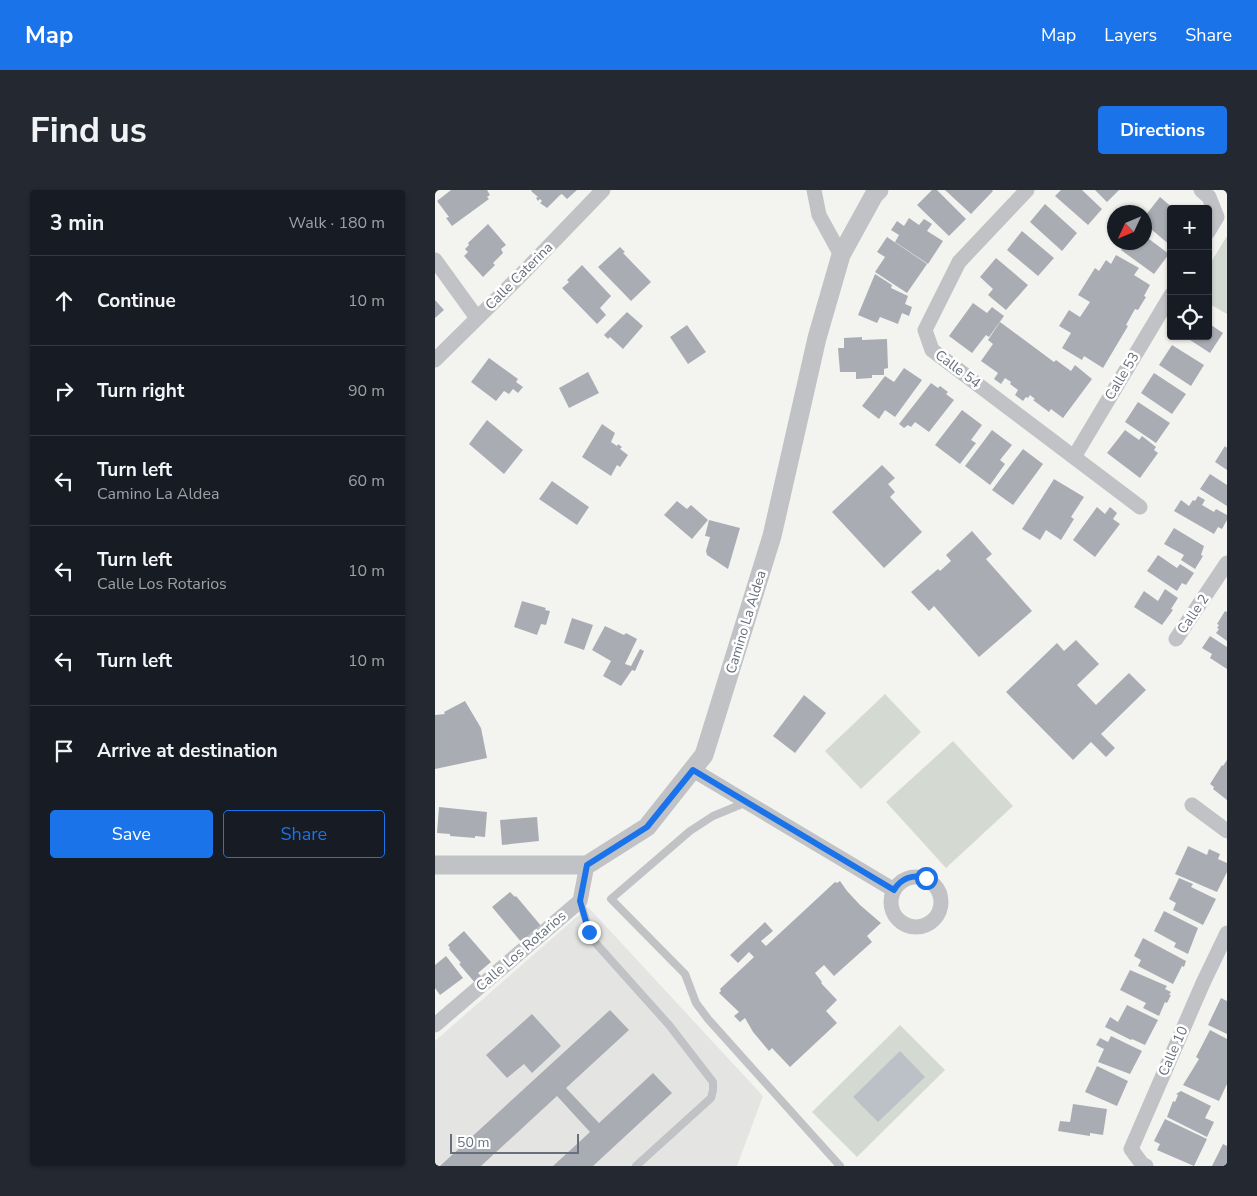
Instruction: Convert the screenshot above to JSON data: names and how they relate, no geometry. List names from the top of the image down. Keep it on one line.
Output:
{"streets":{"street":["Calle Caterina","Calle 54","Calle 53","Calle 2","Camino La Aldea","Calle Los Rotarios","Calle 10"]},"crossings":[["Calle 54","Calle 53"],["Camino La Aldea","Calle Los Rotarios"]],"scale_bar":"50 m","north":"bottom left","page":{"header":"Map","nav":["Map","Layers","Share"],"buttons":["Directions",["Save","Share"]],"title":"Find us","heading":["3 min","Walk · 180 m"],"map_buttons":["+","−"],"list":[["Continue","10 m"],["Turn right","90 m"],["Turn left","Camino La Aldea","60 m"],["Turn left","Calle Los Rotarios","10 m"],["Turn left","10 m"],"Arrive at destination"],"scale":"50 m"}}
